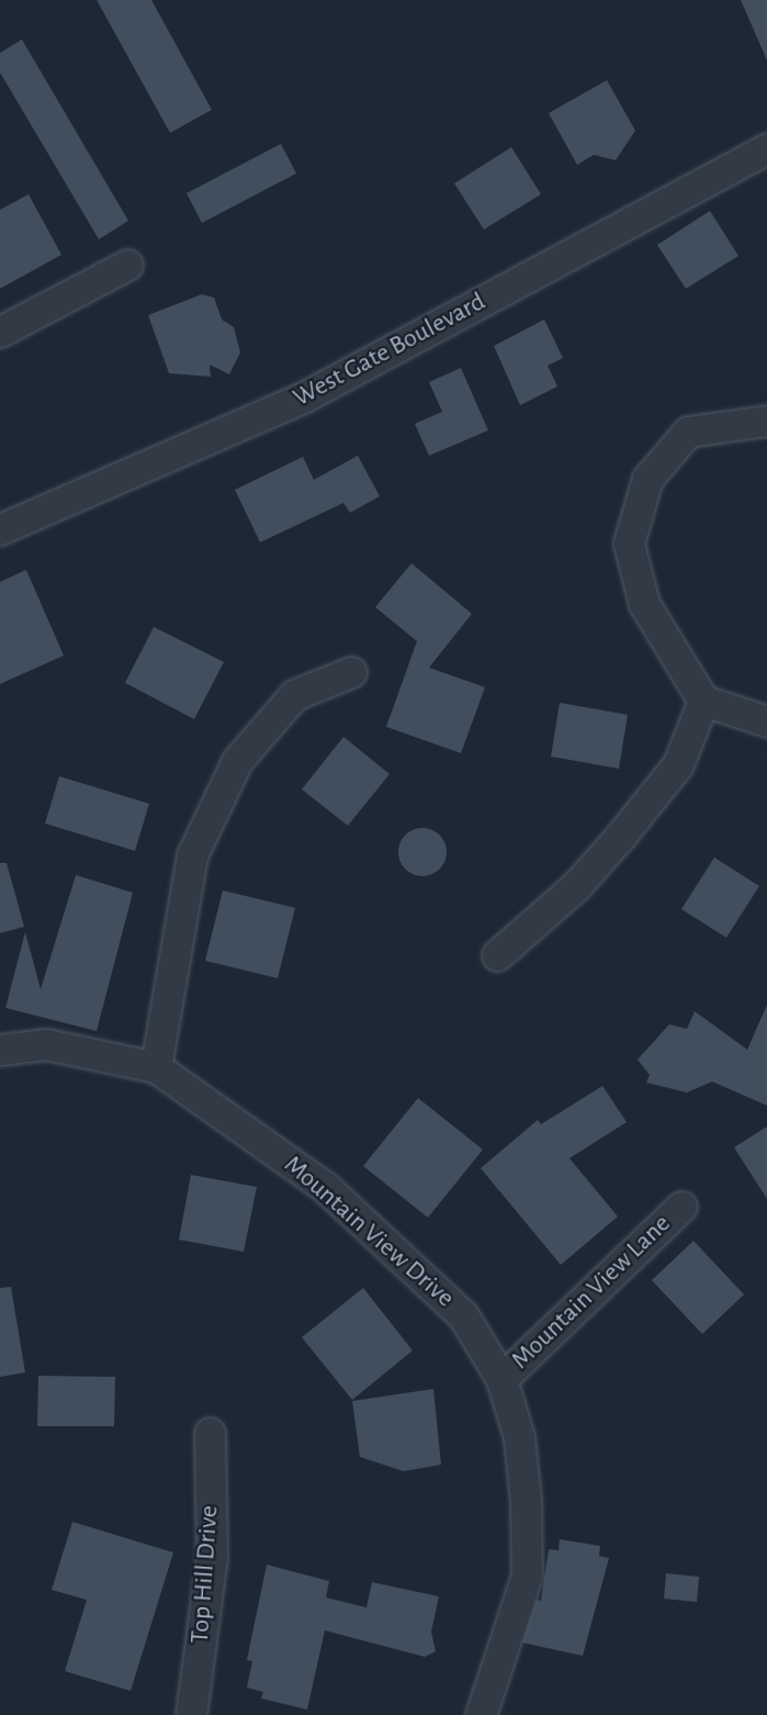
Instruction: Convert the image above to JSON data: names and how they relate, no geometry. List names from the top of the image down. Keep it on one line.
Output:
{"streets":{"street":["West Gate Boulevard","Mountain View Drive","Mountain View Lane","Top Hill Drive"]},"crossings":[["Mountain View Drive","Mountain View Lane"]]}
